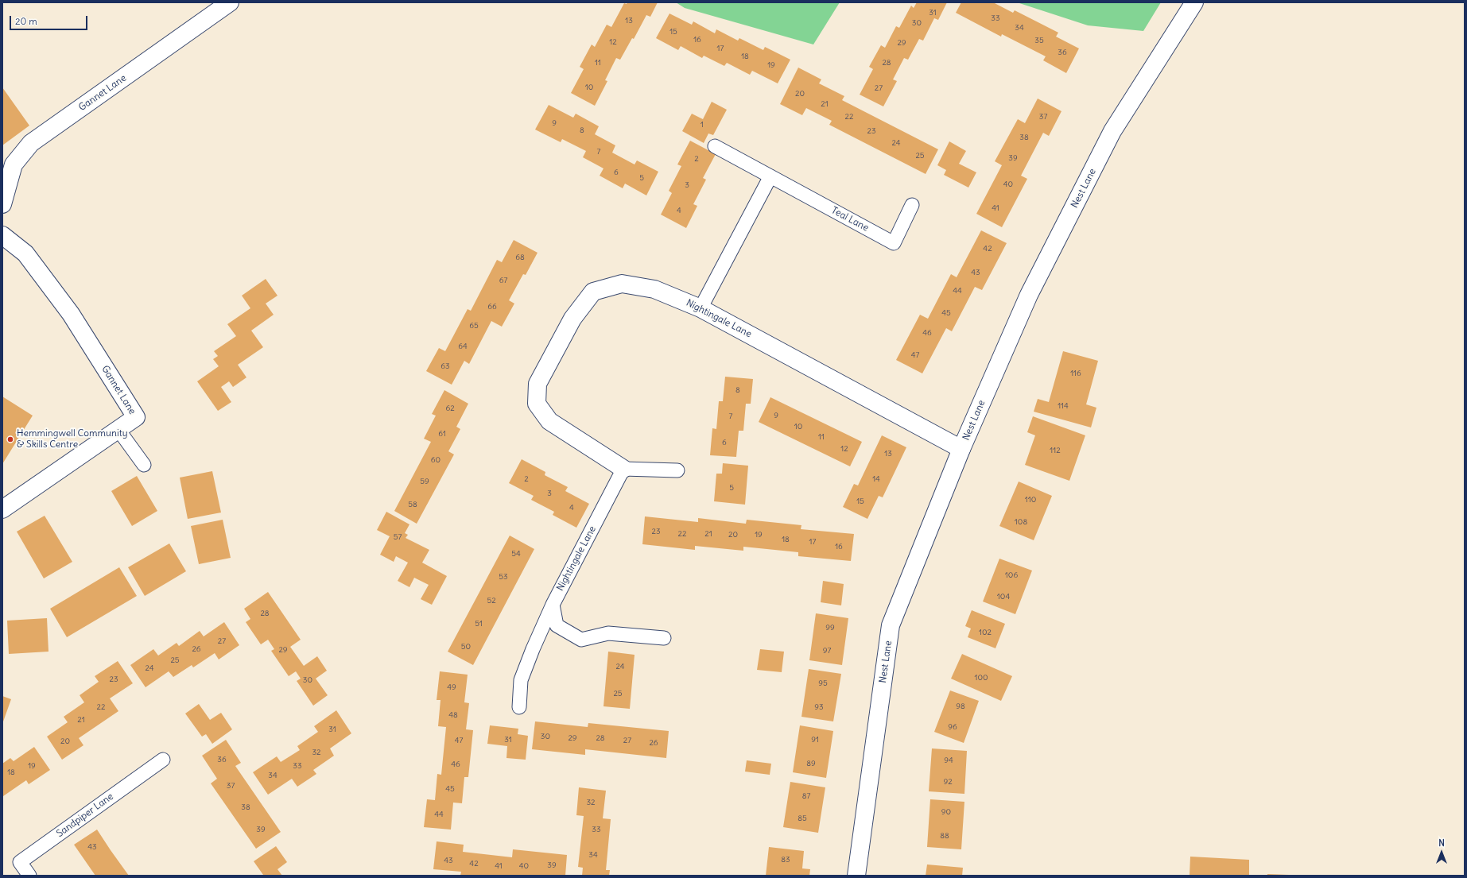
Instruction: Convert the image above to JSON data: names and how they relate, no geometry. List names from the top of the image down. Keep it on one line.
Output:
{"streets":{"street":["Gannet Lane","Nest Lane","Nightingale Lane"],"lane":["Teal Lane","Sandpiper Lane"]},"crossings":[["Nest Lane","Nightingale Lane"]],"places":["Hemmingwell Community & Skills Centre"],"house_numbers":["31","33","13","30","34","15","16","35","12","29","17","36","18","11","28","19","10","27","20","21","22","37","9","1","8","23","38","24","7","25","39","2","6","5","40","3","41","4","42","68","43","67","44","66","45","65","46","64","47","63","116","8","114","62","9","7","10","61","11","6","12","112","13","60","2","14","59","5","3","110","15","58","4","108","23","22","21","20","19","57","18","17","16","54","106","53","104","52","28","51","99","102","27","50","26","29","97","25","24","24","100","23","30","95","49","25","98","22","93","48","21","96","31","30","29","28","31","91","47","27","20","26","32","36","94","89","46","19","33","18","34","92","37","45","87","32","38","90","44","85","39","33","88","43","34","83","43","42","39","41","40"],"scale_bar":"20 m","north":"top"}
